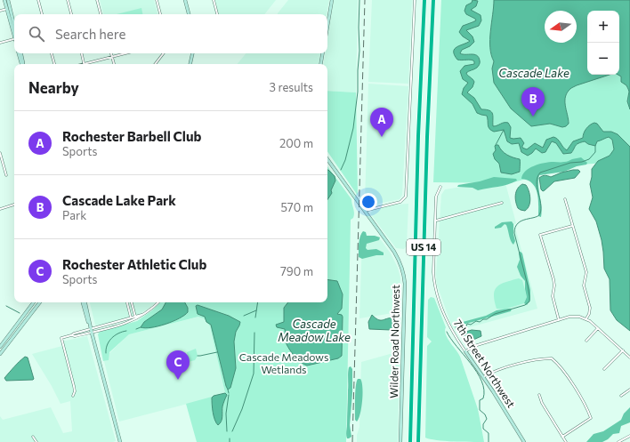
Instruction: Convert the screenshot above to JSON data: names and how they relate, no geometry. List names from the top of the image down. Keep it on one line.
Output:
{"streets":{"highway":["US 14"],"street":["Wilder Road Northwest","7th Street Northwest"]},"water":["Cascade Lake","Cascade Meadow Lake"],"parks":["Cascade Meadows Wetlands"],"north":"left","page":{"map_buttons":["+","−"],"search":"Search here","heading":["Nearby","3 results"],"pins":["B","A","C"],"list":[{"mark":"A","name":"Rochester Barbell Club","note":"Sports","value":"200 m"},{"mark":"B","name":"Cascade Lake Park","note":"Park","value":"570 m"},{"mark":"C","name":"Rochester Athletic Club","note":"Sports","value":"790 m"}]}}
